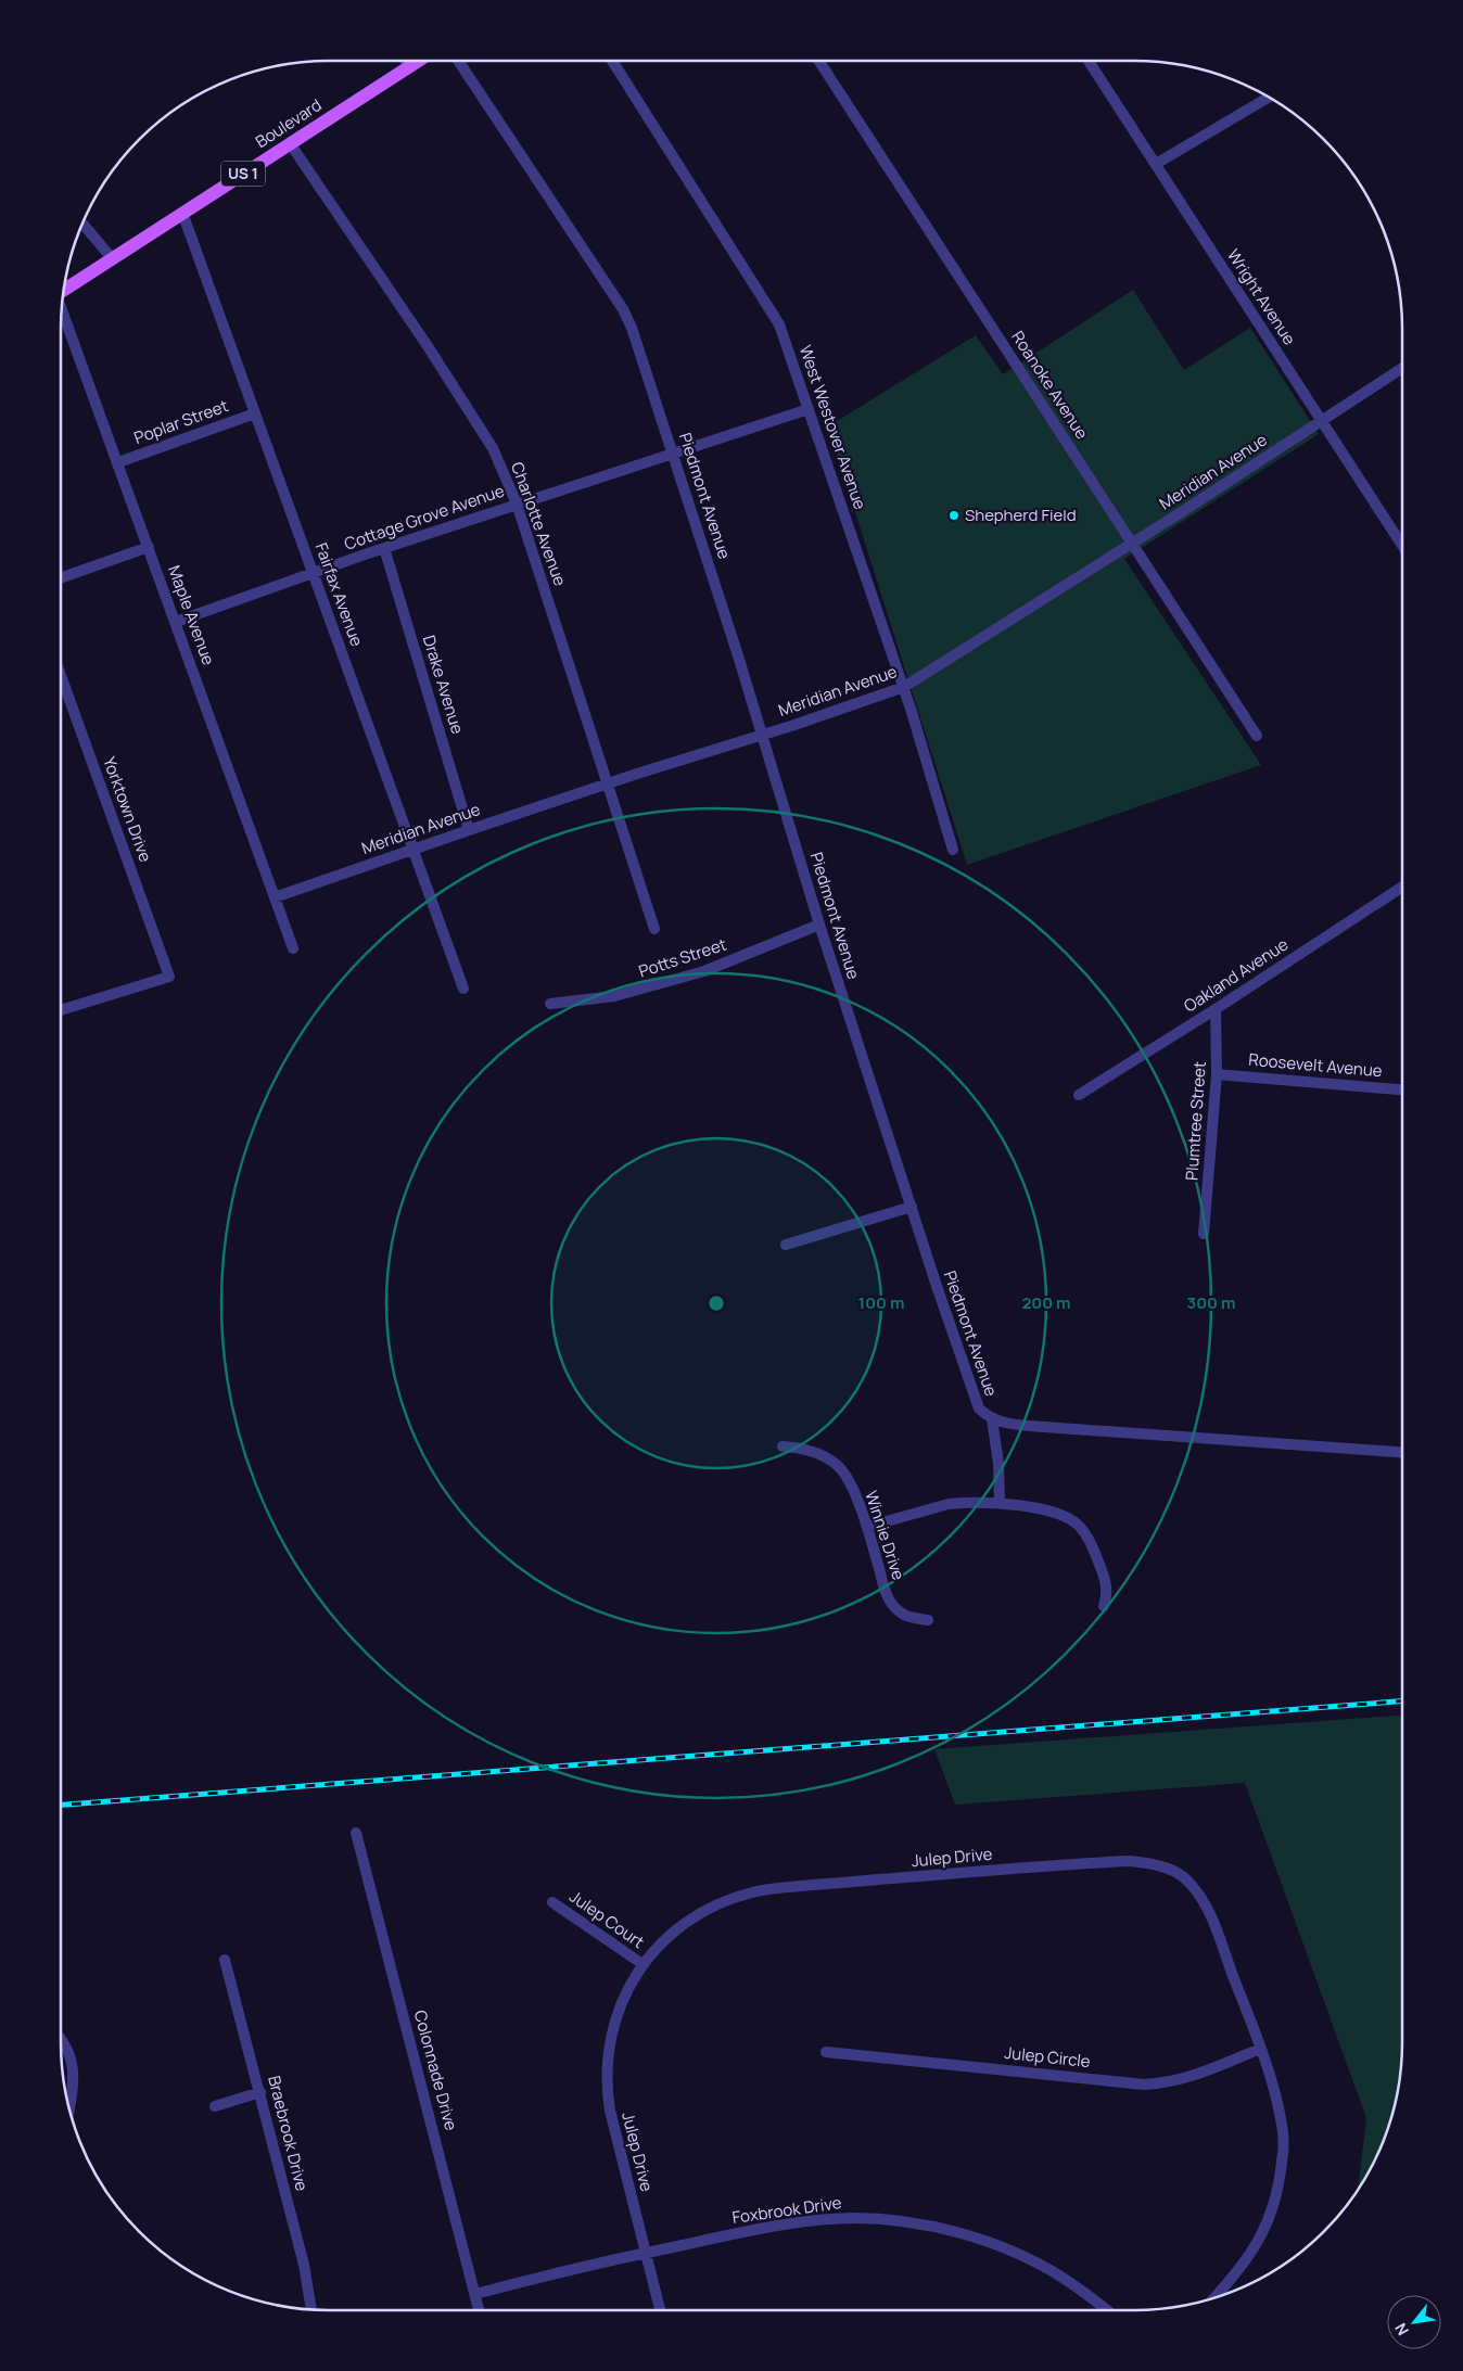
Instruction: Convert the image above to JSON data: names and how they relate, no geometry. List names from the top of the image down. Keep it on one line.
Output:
{"streets":{"main road":["Boulevard","US 1"],"street":["Wright Avenue","Roanoke Avenue","Poplar Street","West Westover Avenue","Meridian Avenue","Piedmont Avenue","Cottage Grove Avenue","Charlotte Avenue","Fairfax Avenue","Maple Avenue","Drake Avenue","Yorktown Drive","Potts Street","Oakland Avenue","Roosevelt Avenue","Plumtree Street","Winnie Drive","Julep Drive","Julep Court","Julep Circle","Colonnade Drive","Braebrook Drive","Foxbrook Drive"]},"crossings":[["Boulevard","Charlotte Avenue"],["Boulevard","Fairfax Avenue"],["Wright Avenue","Meridian Avenue"],["Roanoke Avenue","Meridian Avenue"],["Poplar Street","Fairfax Avenue"],["Poplar Street","Maple Avenue"],["West Westover Avenue","Meridian Avenue"],["West Westover Avenue","Cottage Grove Avenue"],["Meridian Avenue","Piedmont Avenue"],["Meridian Avenue","Charlotte Avenue"],["Meridian Avenue","Fairfax Avenue"],["Meridian Avenue","Maple Avenue"],["Meridian Avenue","Drake Avenue"],["Piedmont Avenue","Cottage Grove Avenue"],["Piedmont Avenue","Potts Street"],["Cottage Grove Avenue","Charlotte Avenue"],["Cottage Grove Avenue","Fairfax Avenue"],["Cottage Grove Avenue","Maple Avenue"],["Cottage Grove Avenue","Drake Avenue"],["Oakland Avenue","Plumtree Street"],["Roosevelt Avenue","Plumtree Street"],["Julep Drive","Julep Court"],["Julep Drive","Julep Circle"],["Julep Drive","Foxbrook Drive"],["Colonnade Drive","Foxbrook Drive"]],"places":["Shepherd Field"],"north":"bottom left","rings":["100 m","200 m","300 m"]}
